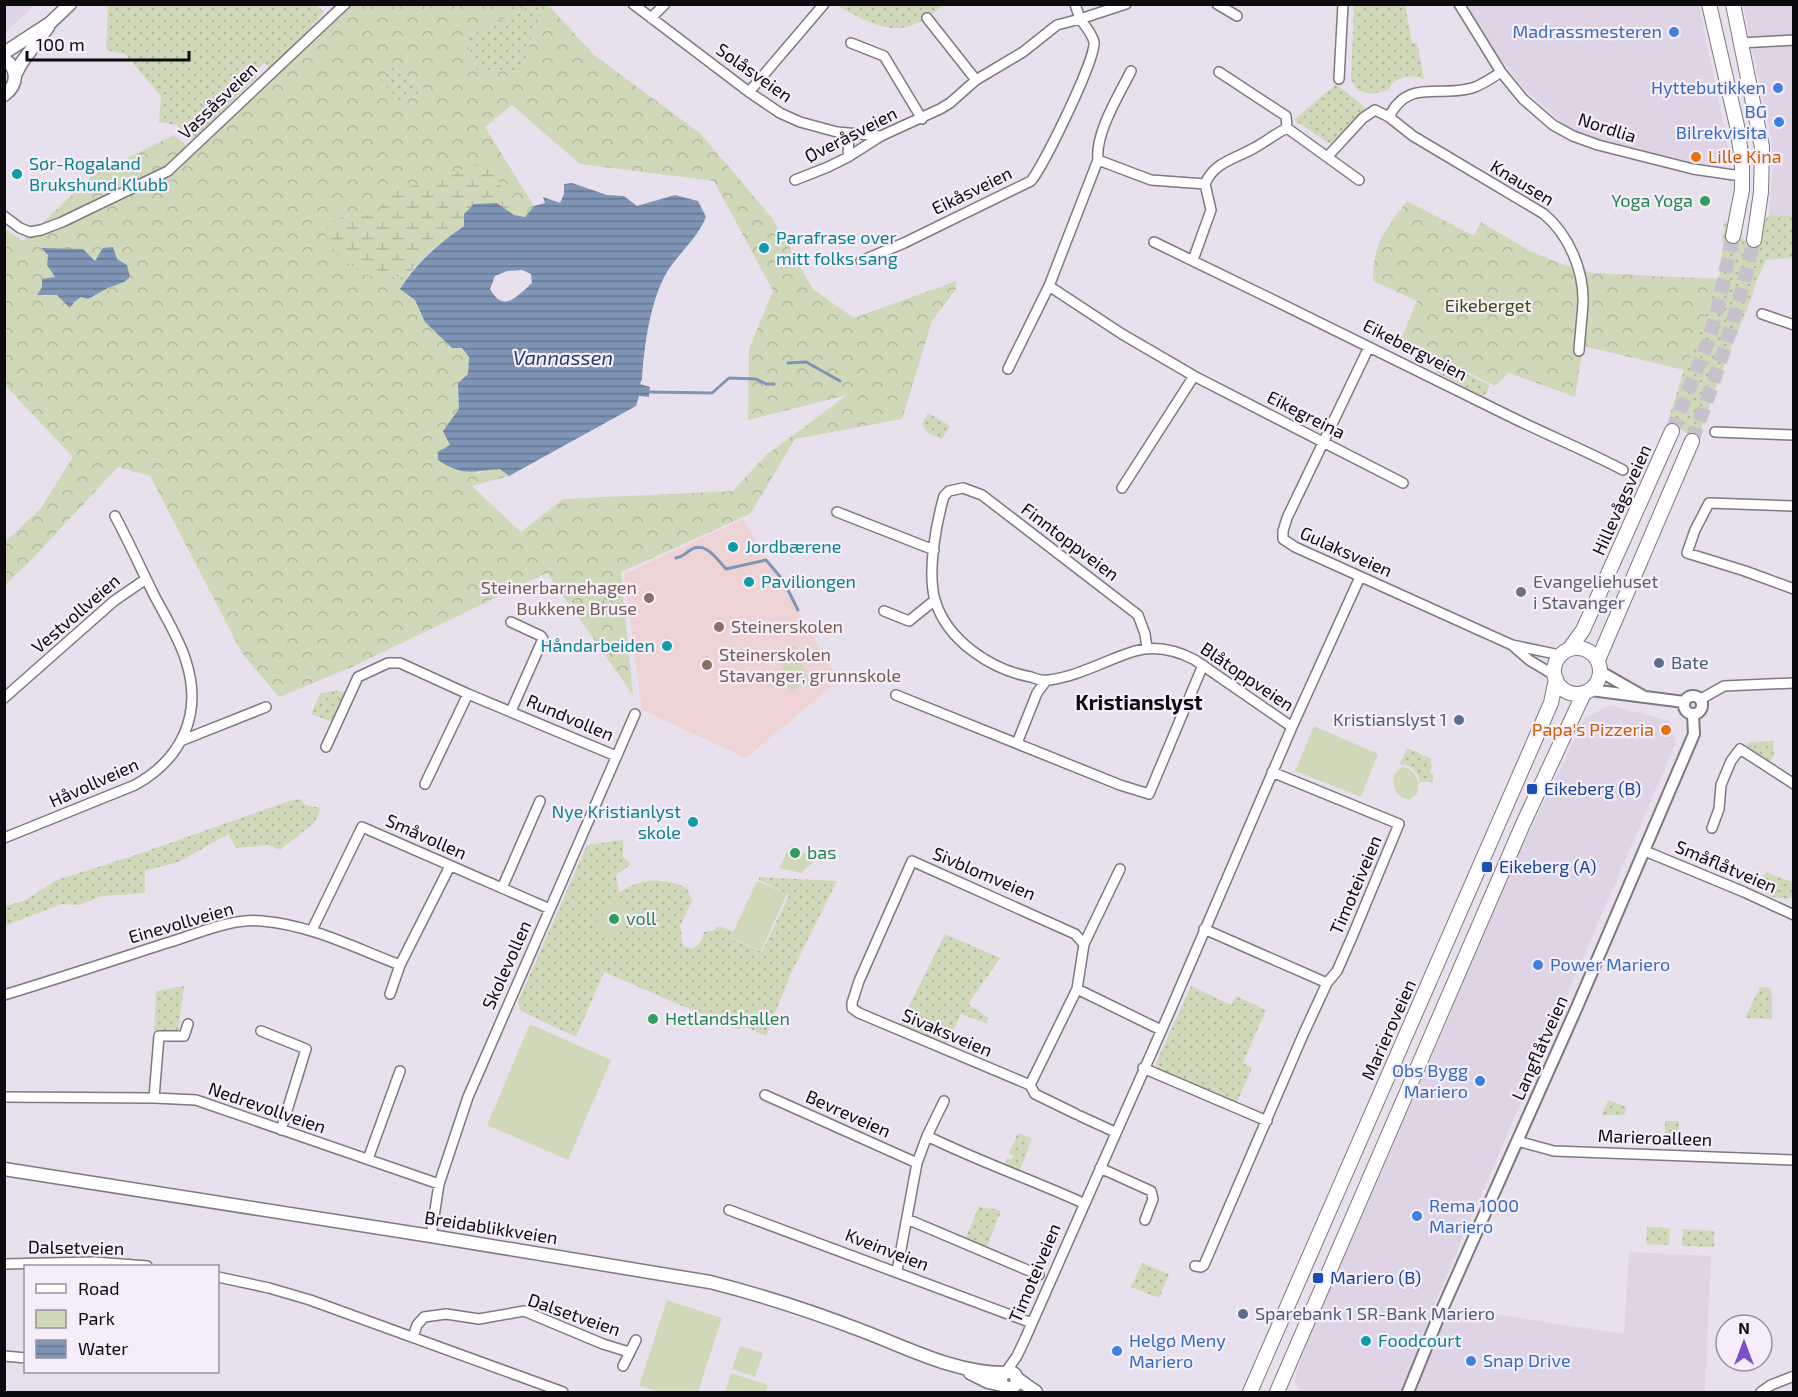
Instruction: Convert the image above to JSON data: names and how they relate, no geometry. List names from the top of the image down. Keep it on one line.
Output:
{"streets":{"main road":["Hillevågsveien","Marieroveien","Breidablikkveien"],"street":["Solåsveien","Vassåsveien","Nordlia","Øveråsveien","Knausen","Eikåsveien","Eikebergveien","Eikegreina","Finntoppveien","Gulaksveien","Vestvollveien","Blåtoppveien","Rundvollen","Håvollveien","Småvollen","Småflåtveien","Sivblomveien","Timoteiveien","Einevollveien","Skolevollen","Sivaksveien","Langflåtveien","Nedrevollveien","Bevreveien","Marieroalleen","Dalsetveien","Kveinveien"]},"crossings":[["Solåsveien","Øveråsveien"],["Øveråsveien","Eikåsveien"],["Eikebergveien","Gulaksveien"],["Eikegreina","Gulaksveien"],["Hillevågsveien","Gulaksveien"],["Hillevågsveien","Marieroveien"],["Finntoppveien","Blåtoppveien"],["Gulaksveien","Timoteiveien"],["Gulaksveien","Marieroveien"],["Vestvollveien","Håvollveien"],["Blåtoppveien","Timoteiveien"],["Rundvollen","Skolevollen"],["Småvollen","Einevollveien"],["Småvollen","Skolevollen"],["Småflåtveien","Langflåtveien"],["Sivblomveien","Sivaksveien"],["Timoteiveien","Sivaksveien"],["Timoteiveien","Breidablikkveien"],["Timoteiveien","Kveinveien"],["Skolevollen","Nedrevollveien"],["Skolevollen","Breidablikkveien"],["Langflåtveien","Marieroalleen"]],"districts":["Kristianslyst"],"water":["Vannassen"],"parks":["Eikeberget"],"places":{"other":["Madrassmesteren","Hyttebutikken","BG Bilrekvisita","Lille Kina","Sør-Rogaland Brukshund Klubb","Yoga Yoga","Parafrase over mitt folks sang","Jordbærene","Paviliongen","Evangeliehuset i Stavanger","Steinerbarnehagen Bukkene Bruse","Steinerskolen","Håndarbeiden","Bate","Steinerskolen Stavanger, grunnskole","Kristianslyst 1","Papa's Pizzeria","Nye Kristianlyst skole","bas","voll","Power Mariero","Hetlandshallen","Obs Bygg Mariero","Rema 1000 Mariero","Sparebank 1 SR-Bank Mariero","Foodcourt","Helgø Meny Mariero","Snap Drive"],"transit":["Eikeberg (B)","Eikeberg (A)","Mariero (B)"]},"legend":["Road","Park","Water"],"scale_bar":"100 m","north":"top"}
